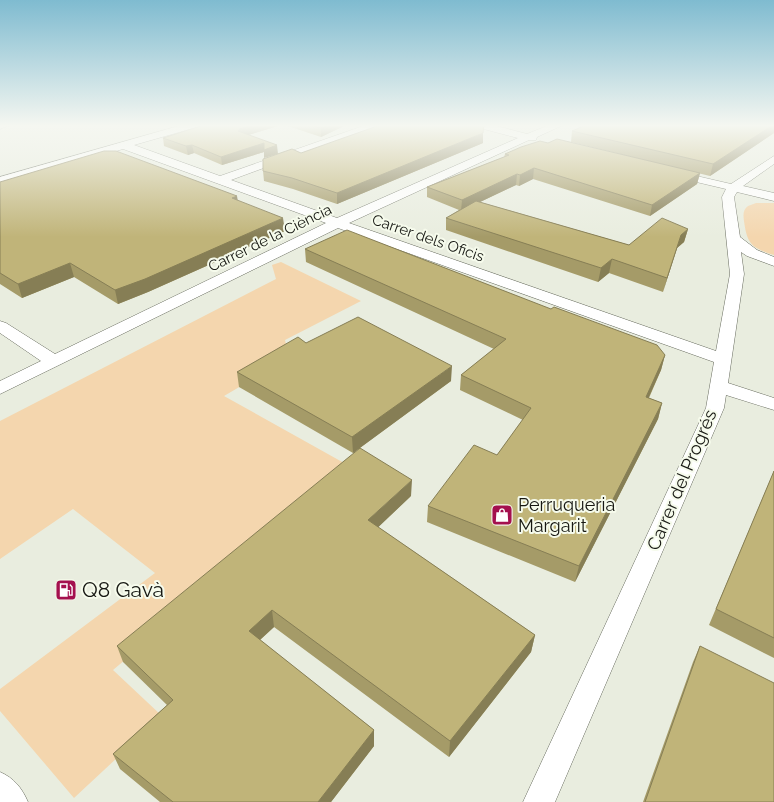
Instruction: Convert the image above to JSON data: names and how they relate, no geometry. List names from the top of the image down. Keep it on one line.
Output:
{"streets":{"street":["Carrer de la Ciència","Carrer dels Oficis","Carrer del Progrés"]},"crossings":[["Carrer de la Ciència","Carrer dels Oficis"],["Carrer dels Oficis","Carrer del Progrés"]],"places":{"shop":["Perruqueria Margarit"],"fuel station":["Q8 Gavà"]}}
